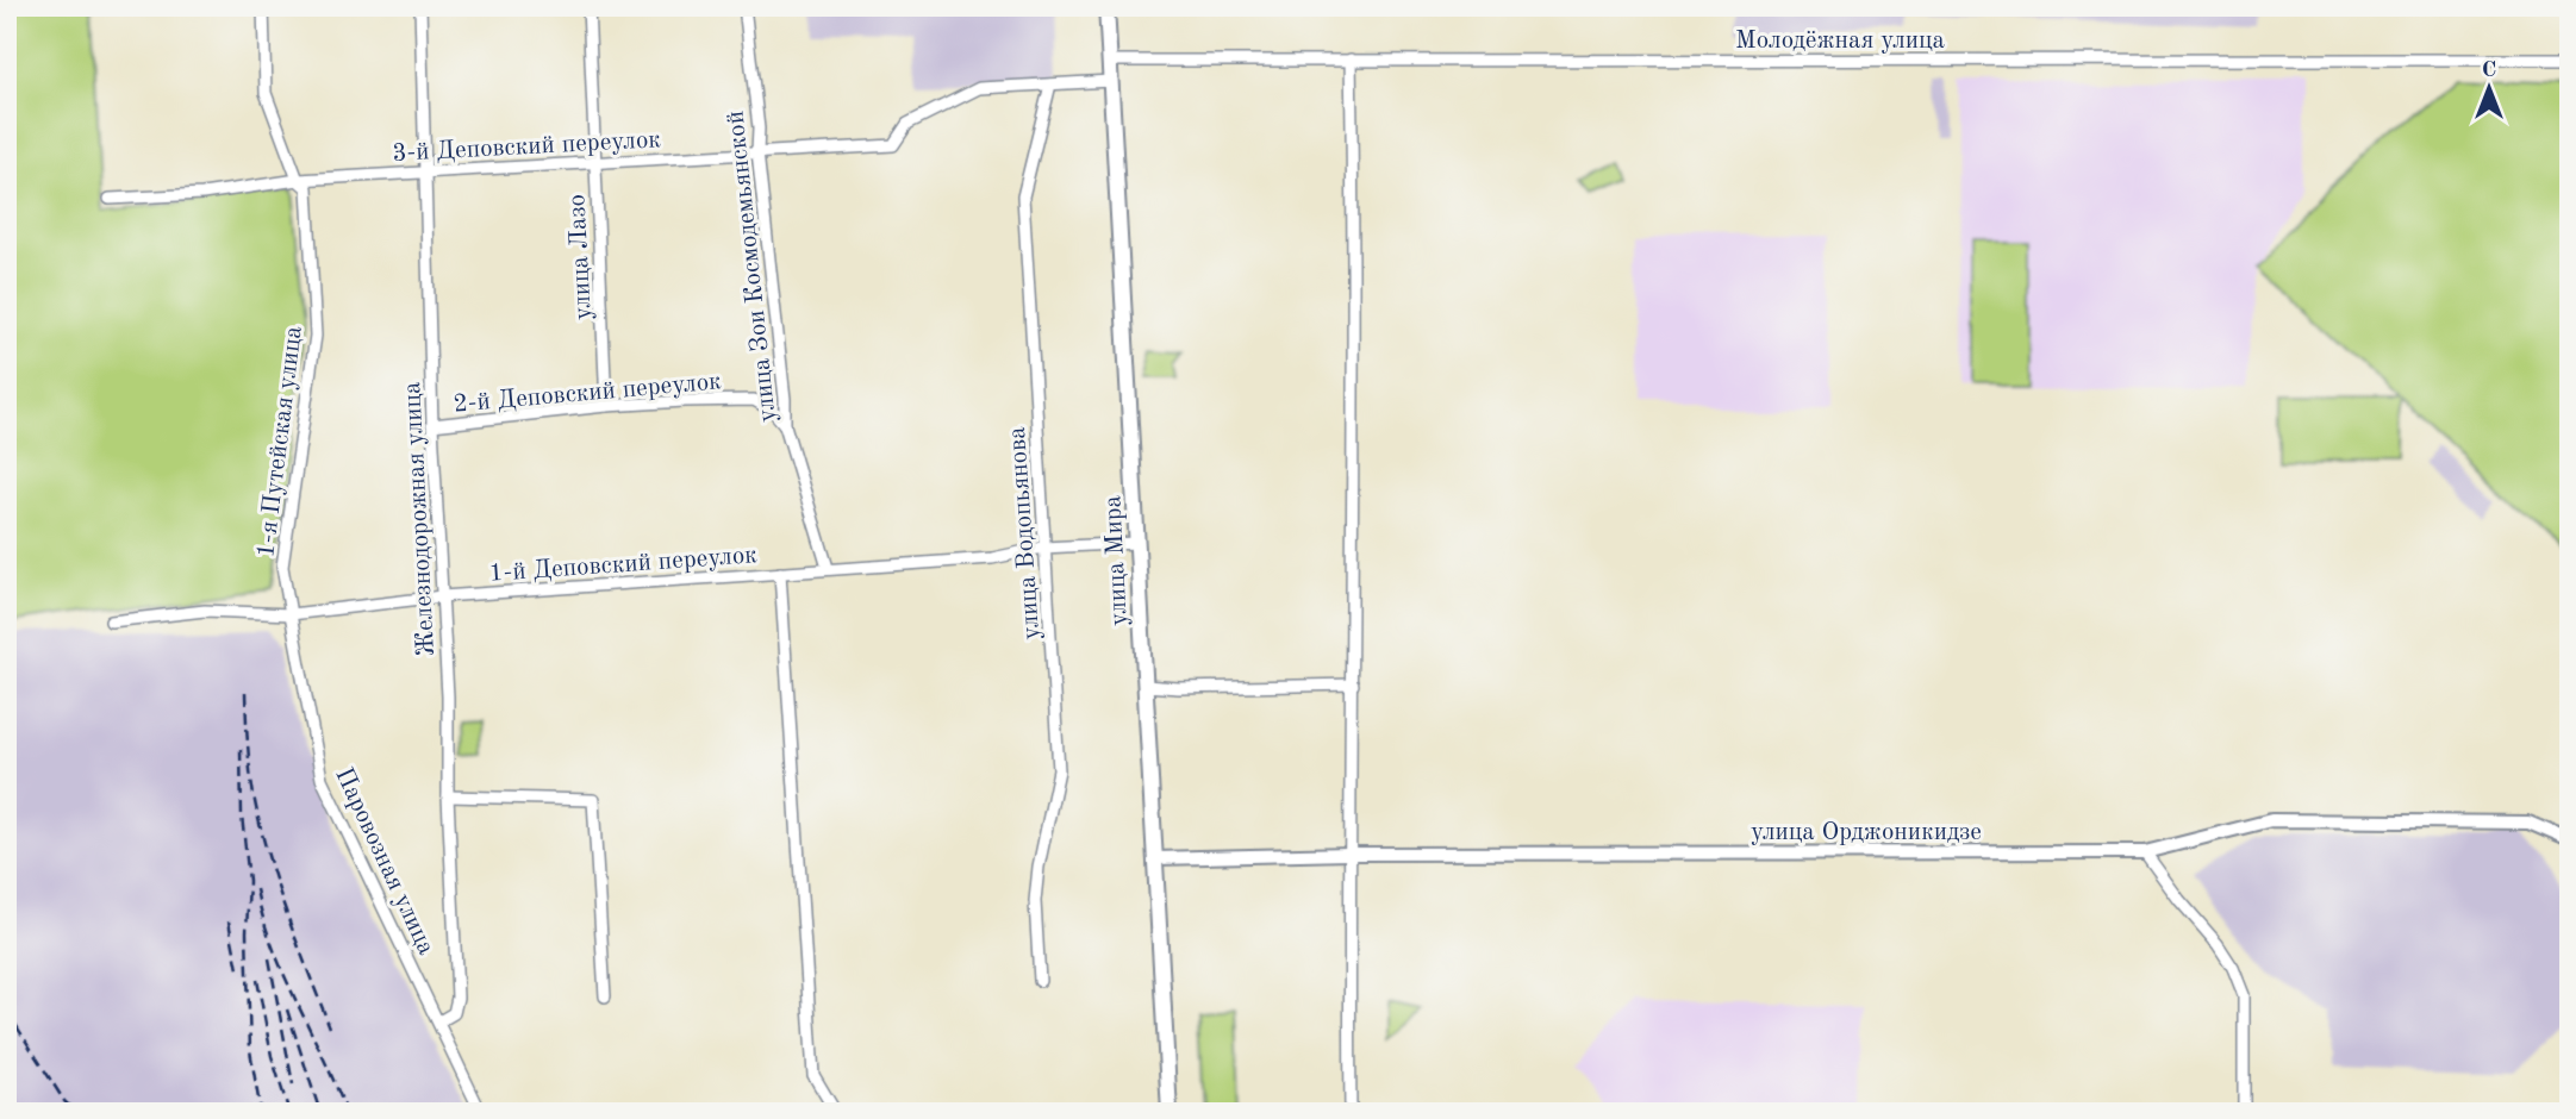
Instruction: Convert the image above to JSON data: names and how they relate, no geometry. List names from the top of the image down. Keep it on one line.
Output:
{"streets":{"main road":["улица Мира"],"street":["Молодёжная улица","3-й Деповский переулок","улица Лазо","улица Зои Космодемьянской","2-й Деповский переулок","1-я Путейская улица","Железнодорожная улица","улица Водопьянова","1-й Деповский переулок","улица Орджоникидзе","Паровозная улица"]},"crossings":[["Молодёжная улица","улица Мира"],["3-й Деповский переулок","улица Лазо"],["3-й Деповский переулок","улица Зои Космодемьянской"],["3-й Деповский переулок","1-я Путейская улица"],["3-й Деповский переулок","Железнодорожная улица"],["3-й Деповский переулок","улица Водопьянова"],["улица Лазо","2-й Деповский переулок"],["улица Зои Космодемьянской","2-й Деповский переулок"],["улица Зои Космодемьянской","1-й Деповский переулок"],["2-й Деповский переулок","Железнодорожная улица"],["1-я Путейская улица","1-й Деповский переулок"],["1-я Путейская улица","Паровозная улица"],["Железнодорожная улица","1-й Деповский переулок"],["Железнодорожная улица","Паровозная улица"],["улица Водопьянова","1-й Деповский переулок"],["улица Мира","1-й Деповский переулок"],["улица Мира","улица Орджоникидзе"],["1-й Деповский переулок","Паровозная улица"]],"north":"top"}
